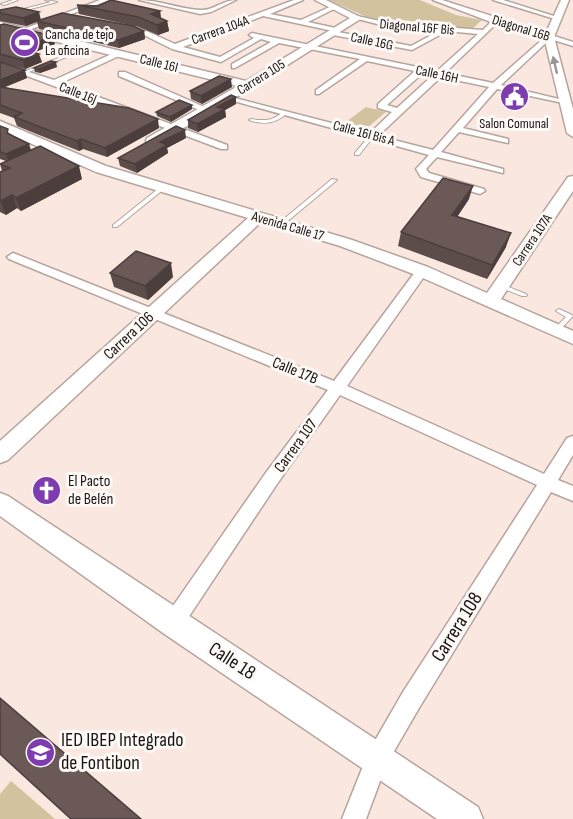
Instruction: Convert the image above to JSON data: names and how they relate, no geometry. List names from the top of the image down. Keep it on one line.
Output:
{"streets":{"street":["Diagonal 16F Bis","Diagonal 16B","Carrera 104A","Calle 16G","Calle 16I","Calle 16H","Carrera 105","Calle 16J","Calle 16I Bis A","Avenida Calle 17","Carrera 107A","Carrera 106","Calle 17B","Carrera 107","Carrera 108","Calle 18"]},"crossings":[["Diagonal 16F Bis","Calle 16G"],["Diagonal 16F Bis","Carrera 105"],["Carrera 104A","Calle 16G"],["Calle 16G","Carrera 105"],["Calle 16I","Carrera 105"],["Calle 16H","Carrera 105"],["Carrera 105","Calle 16J"],["Carrera 105","Calle 16I Bis A"],["Avenida Calle 17","Carrera 107A"],["Avenida Calle 17","Carrera 106"],["Avenida Calle 17","Carrera 107"],["Carrera 106","Calle 17B"],["Calle 17B","Carrera 107"],["Calle 17B","Carrera 108"],["Carrera 107","Calle 18"],["Carrera 108","Calle 18"]],"places":{"sports":["Cancha de tejo La oficina"],"public building":["Salon Comunal"],"church":["El Pacto de Belén"],"school or university":["IED IBEP Integrado de Fontibon"]}}
